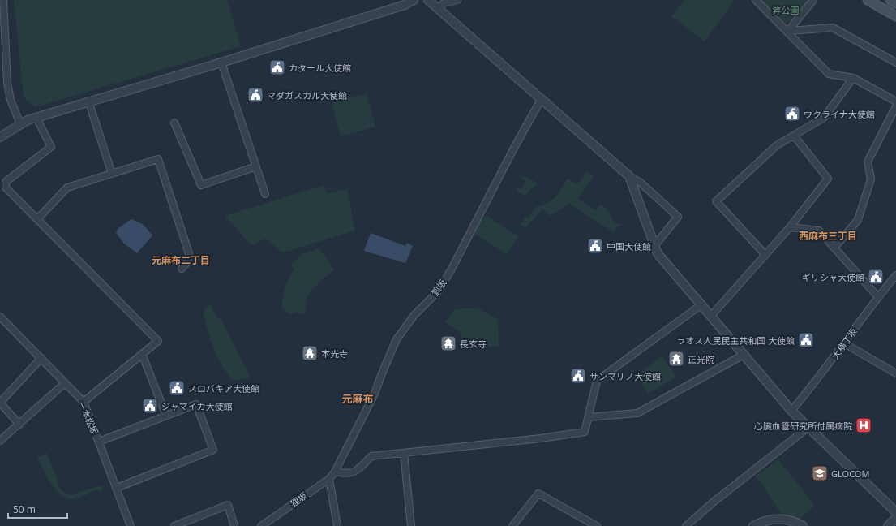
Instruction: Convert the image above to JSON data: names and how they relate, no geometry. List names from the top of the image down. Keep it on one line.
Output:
{"streets":{"street":["狐坂","大横丁坂","一本松坂","狸坂"]},"crossings":[["狐坂","狸坂"]],"districts":["西麻布三丁目","元麻布二丁目","元麻布"],"parks":["笄公園"],"places":{"public building":["カタール大使館","マダガスカル大使館","ウクライナ大使館","中国大使館","ギリシャ大使館","ラオス人民民主共和国 大使館","サンマリノ大使館","スロバキア大使館","ジャマイカ大使館"],"temple":["長玄寺","本光寺","正光院"],"hospital":["心臓血管研究所付属病院"],"school or university":["GLOCOM"]},"scale_bar":"50 m"}
